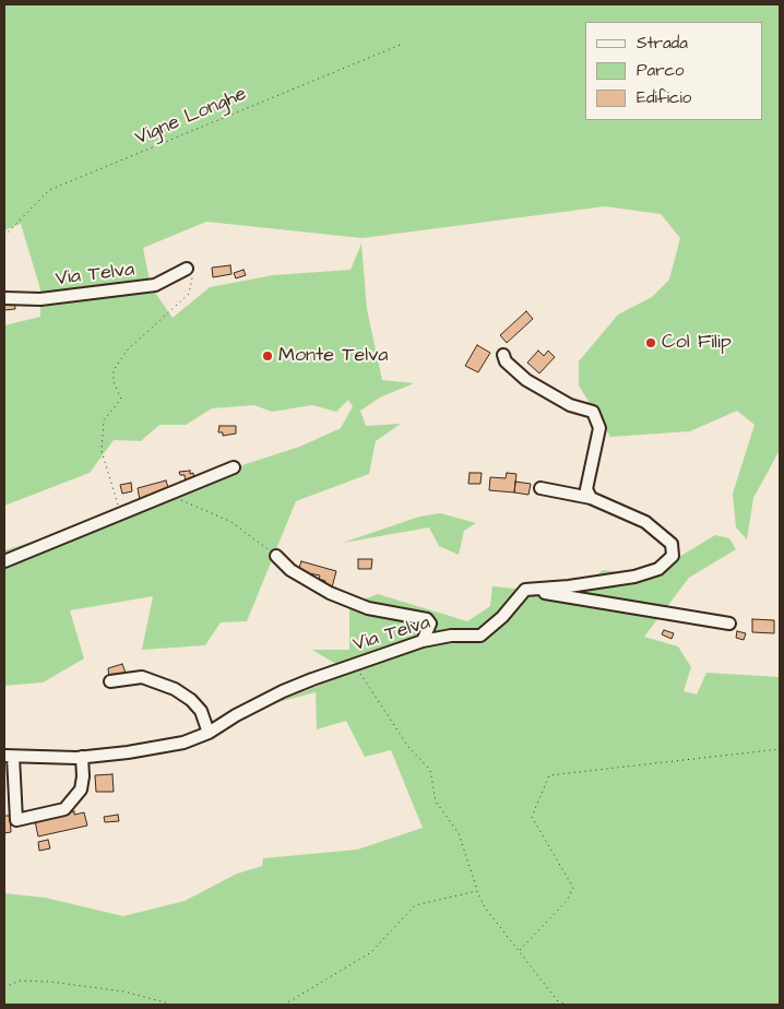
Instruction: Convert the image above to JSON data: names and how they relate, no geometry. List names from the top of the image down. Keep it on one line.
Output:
{"streets":{"street":["Via Telva"],"path":["Vigne Longhe"]},"places":["Col Filip","Monte Telva"],"legend":["Strada","Parco","Edificio"]}
